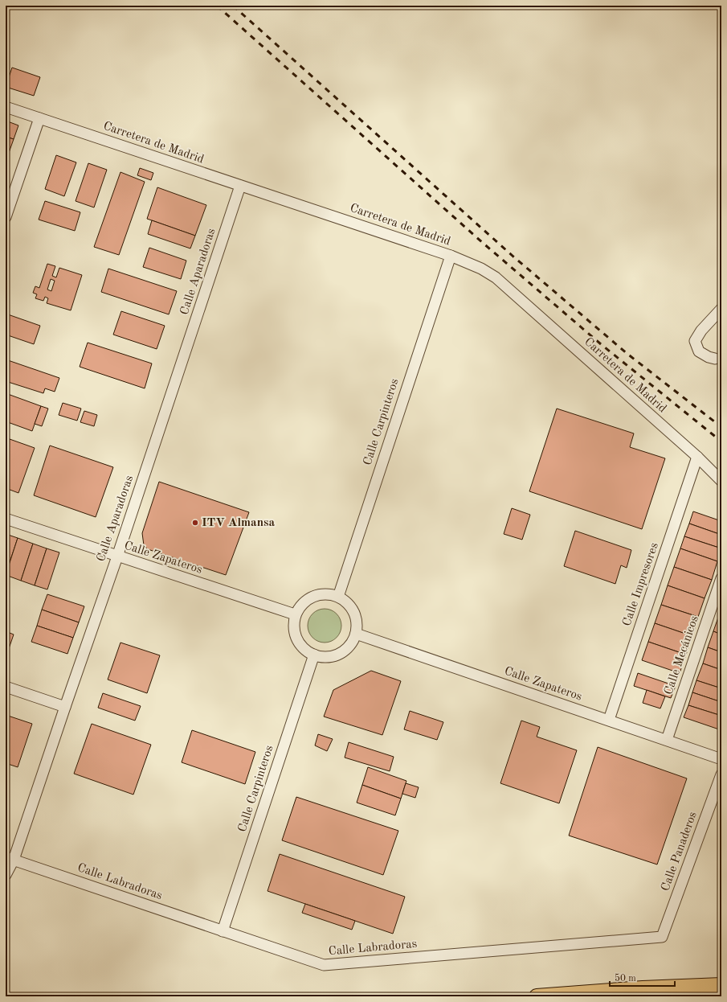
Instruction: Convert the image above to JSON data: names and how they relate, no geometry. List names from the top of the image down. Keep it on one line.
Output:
{"streets":{"street":["Carretera de Madrid","Calle Aparadoras","Calle Carpinteros","Calle Zapateros","Calle Impresores","Calle Mecánicos","Calle Panaderos","Calle Labradoras"]},"crossings":[["Carretera de Madrid","Calle Aparadoras"],["Carretera de Madrid","Calle Carpinteros"],["Carretera de Madrid","Calle Impresores"],["Calle Aparadoras","Calle Zapateros"],["Calle Aparadoras","Calle Labradoras"],["Calle Carpinteros","Calle Zapateros"],["Calle Carpinteros","Calle Labradoras"],["Calle Zapateros","Calle Impresores"],["Calle Zapateros","Calle Mecánicos"],["Calle Panaderos","Calle Labradoras"]],"places":["ITV Almansa"],"scale_bar":"50 m"}
